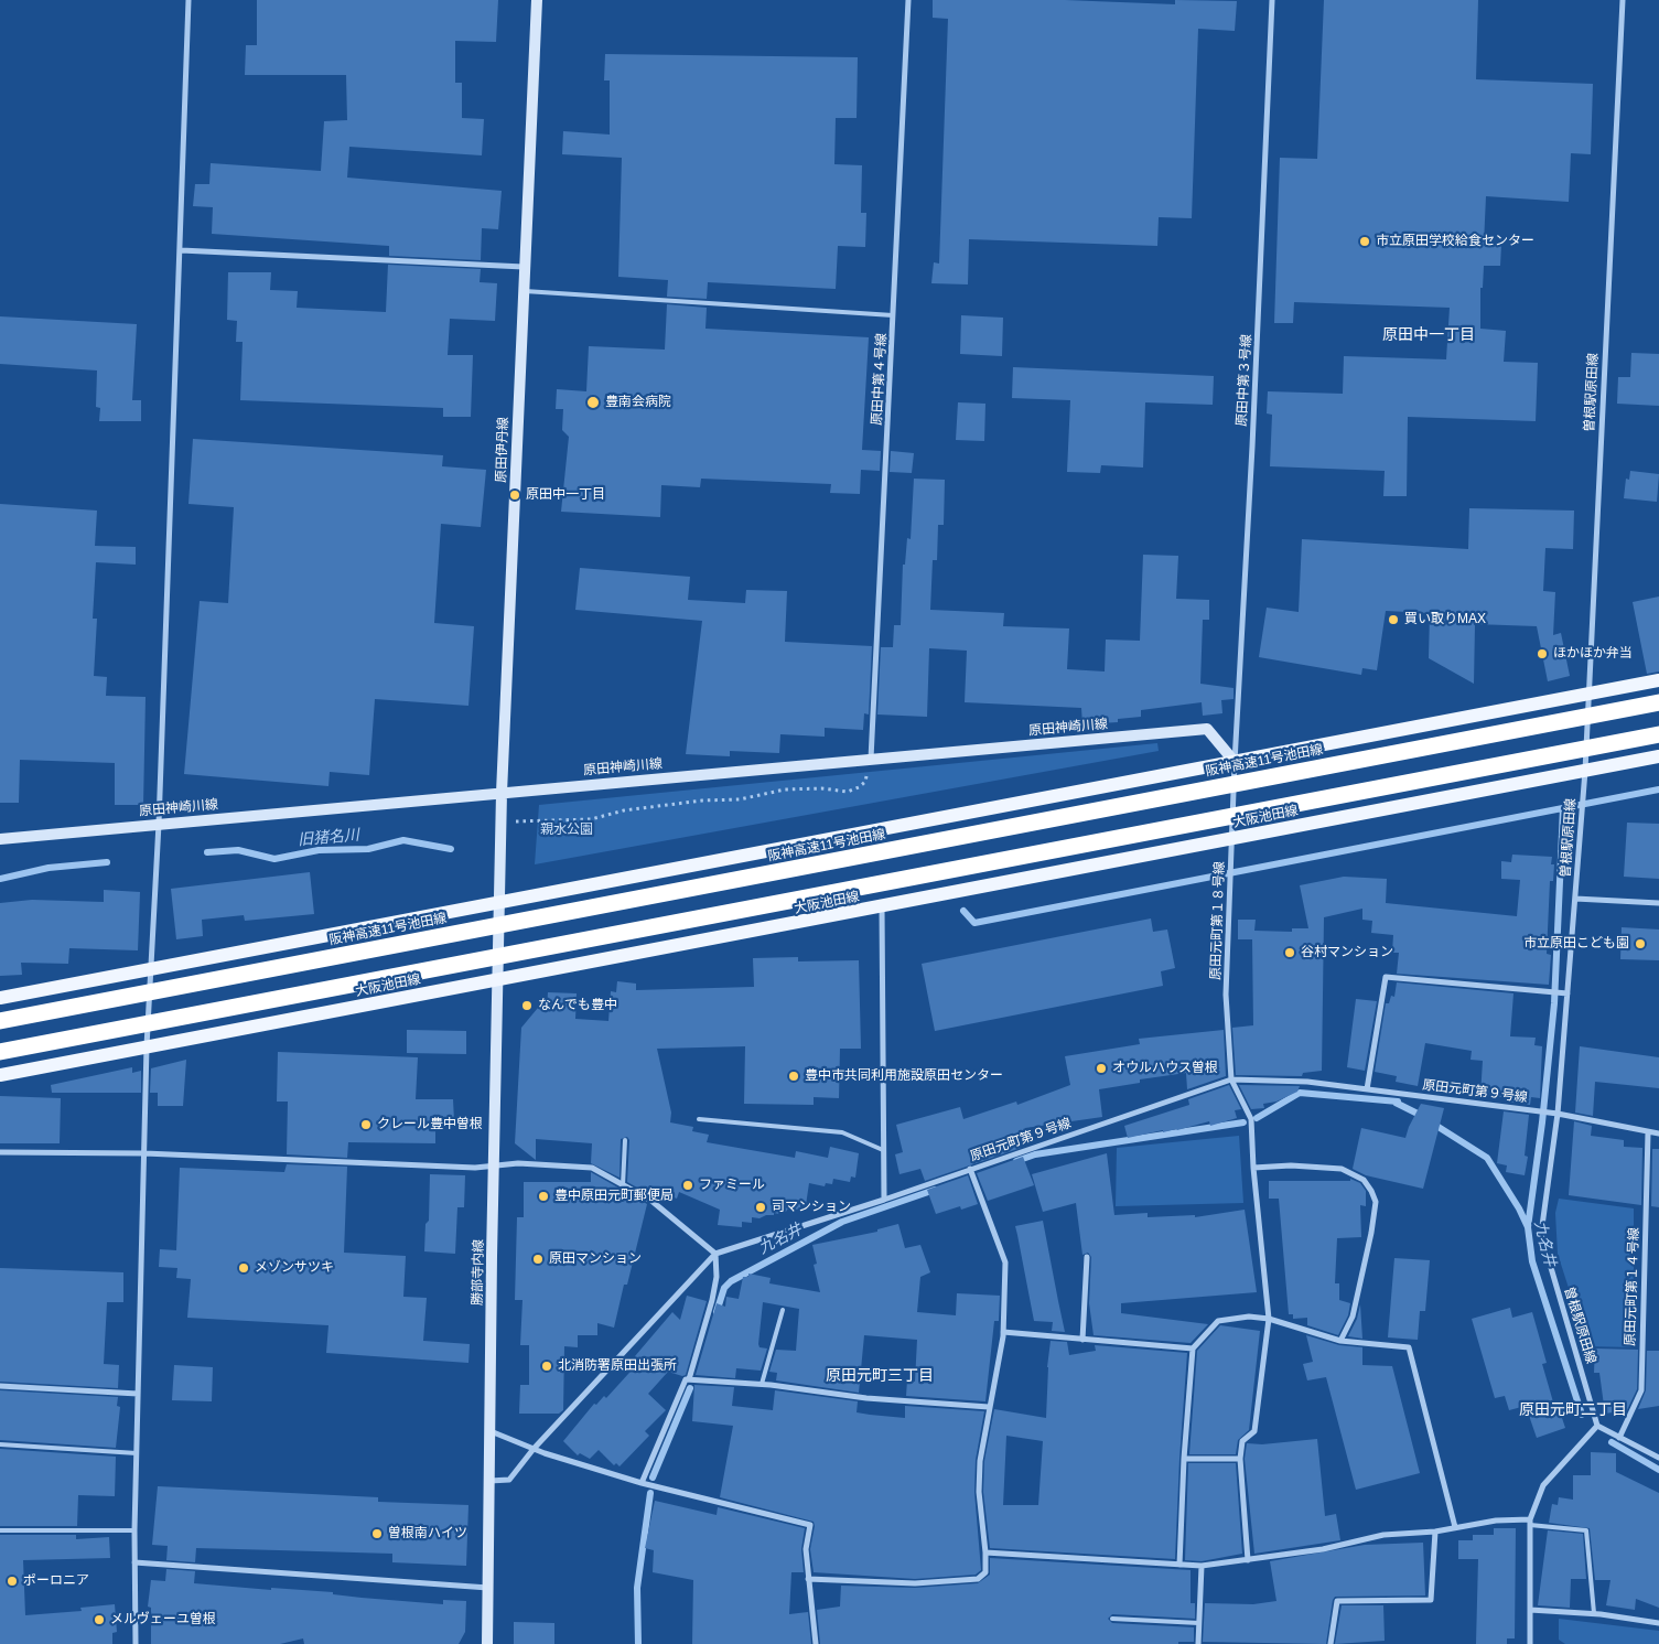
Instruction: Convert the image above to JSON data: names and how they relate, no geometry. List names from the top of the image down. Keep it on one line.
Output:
{"streets":{"highway":["阪神高速11号池田線"],"main road":["大阪池田線"],"street":["原田中第４号線","原田中第３号線","曽根駅原田線","原田伊丹線","原田神崎川線","原田元町第１８号線","原田元町第９号線","勝部寺内線","原田元町第１４号線"]},"crossings":[["原田中第４号線","原田神崎川線"],["原田中第３号線","原田神崎川線"],["原田中第３号線","原田元町第１８号線"],["曽根駅原田線","大阪池田線"],["曽根駅原田線","原田元町第９号線"],["原田伊丹線","原田神崎川線"],["原田伊丹線","勝部寺内線"],["原田神崎川線","原田元町第１８号線"],["大阪池田線","原田元町第１８号線"],["大阪池田線","勝部寺内線"],["原田元町第１８号線","原田元町第９号線"],["原田元町第９号線","勝部寺内線"],["原田元町第９号線","原田元町第１４号線"]],"districts":["原田中一丁目","原田元町三丁目","原田元町二丁目"],"water":["旧猪名川","九名井"],"parks":["親水公園"],"places":["市立原田学校給食センター","豊南会病院","原田中一丁目","買い取りMAX","ほかほか弁当","市立原田こども園","谷村マンション","なんでも豊中","オウルハウス曽根","豊中市共同利用施設原田センター","クレール豊中曽根","ファミール","豊中原田元町郵便局","司マンション","原田マンション","メゾンサツキ","北消防署原田出張所","曽根南ハイツ","ポーロニア","メルヴェーユ曽根"]}
